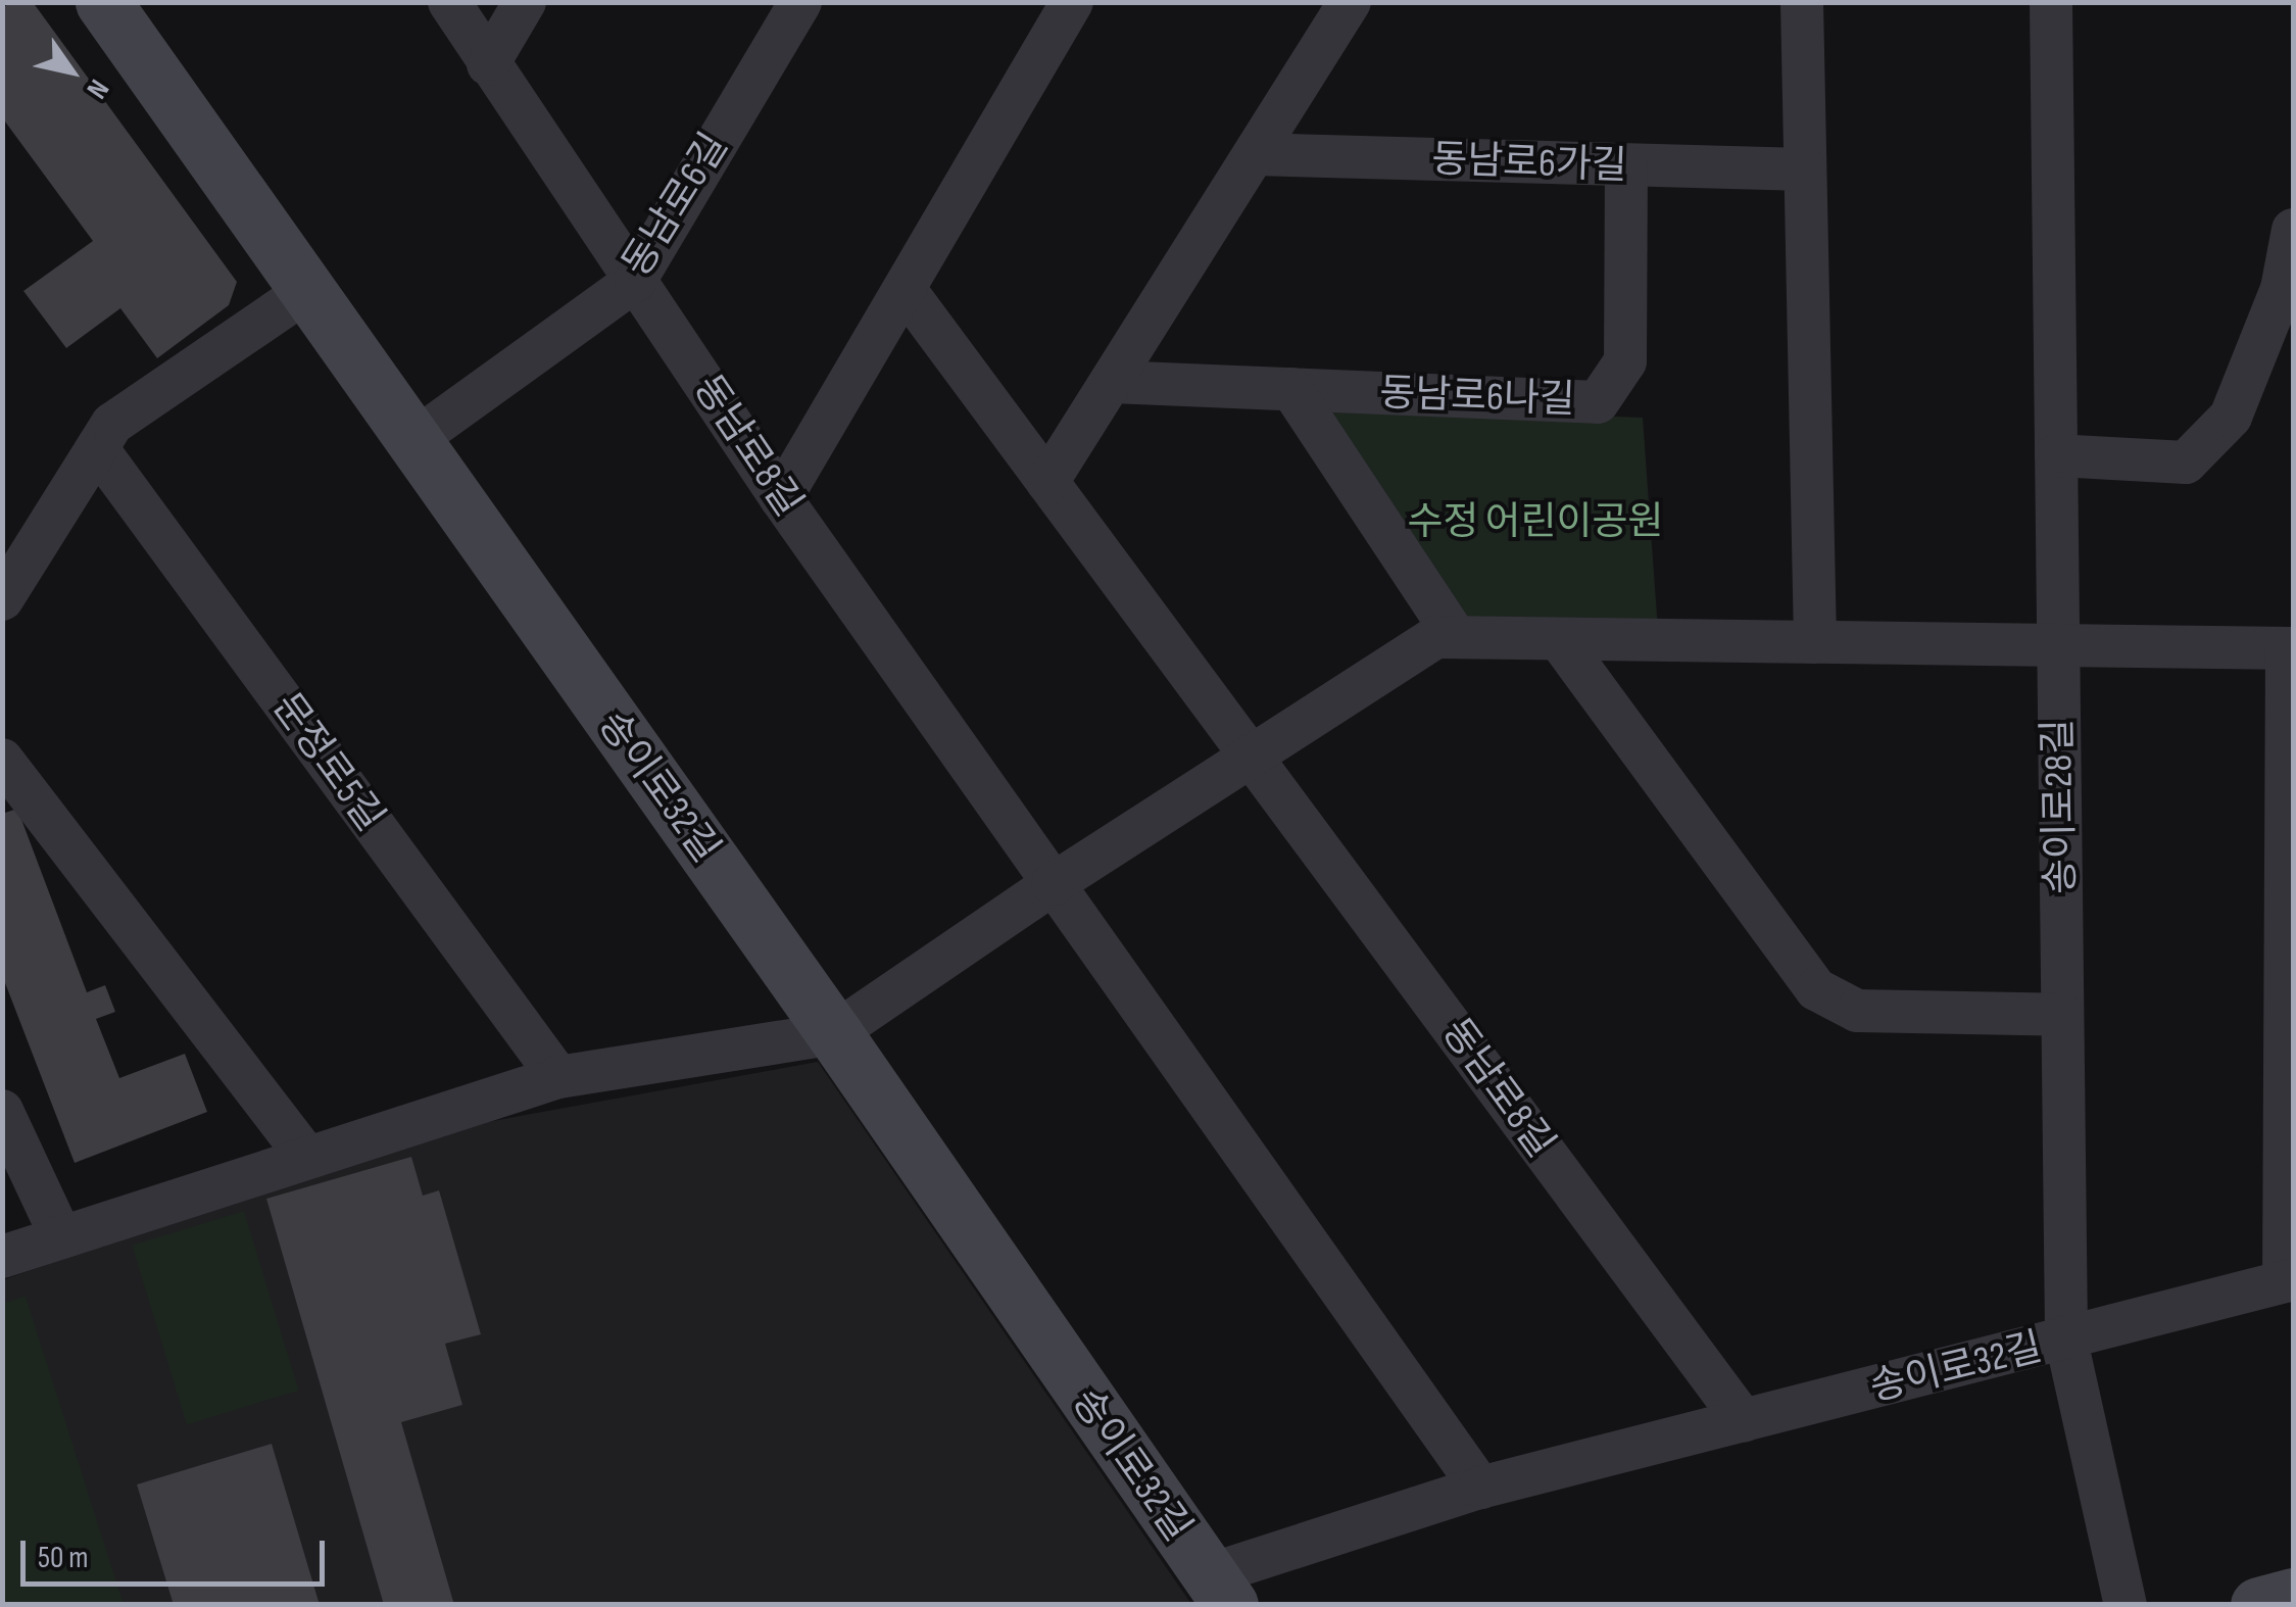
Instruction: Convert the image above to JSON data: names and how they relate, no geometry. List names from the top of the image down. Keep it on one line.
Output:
{"streets":{"street":["동남로6가길","동남로6길","동남로6나길","동남로8길","문정로5길","송이로32길","송이로28길"]},"crossings":[["동남로6가길","동남로6나길"],["동남로6길","동남로8길"],["동남로6길","송이로32길"],["동남로8길","송이로32길"],["송이로32길","송이로28길"]],"parks":["수정 어린이공원"],"scale_bar":"50 m","north":"bottom right"}
